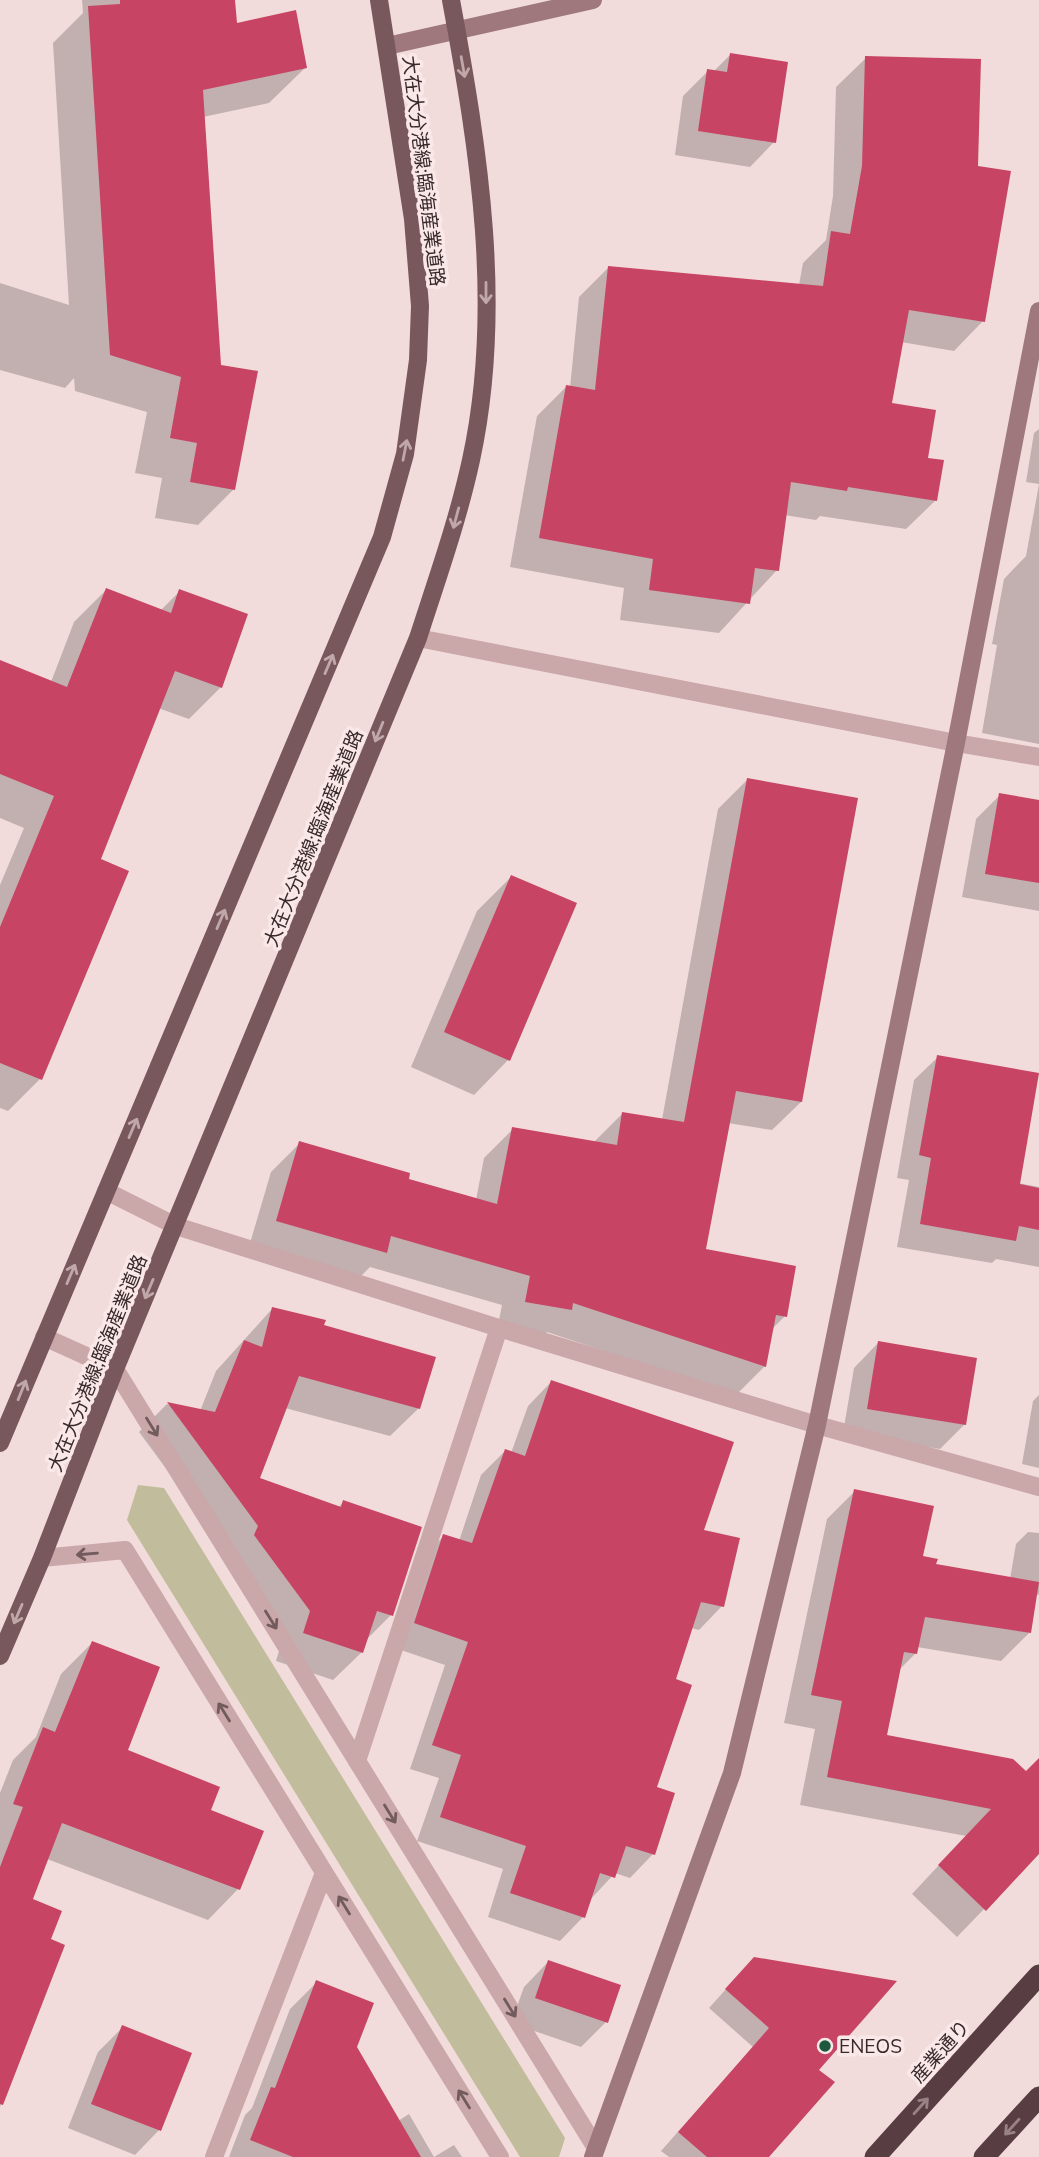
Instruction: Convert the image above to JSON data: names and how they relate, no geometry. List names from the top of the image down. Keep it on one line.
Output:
{"streets":{"highway":["産業通り"],"main road":["大在大分港線;臨海産業道路"]},"places":["ENEOS"]}
